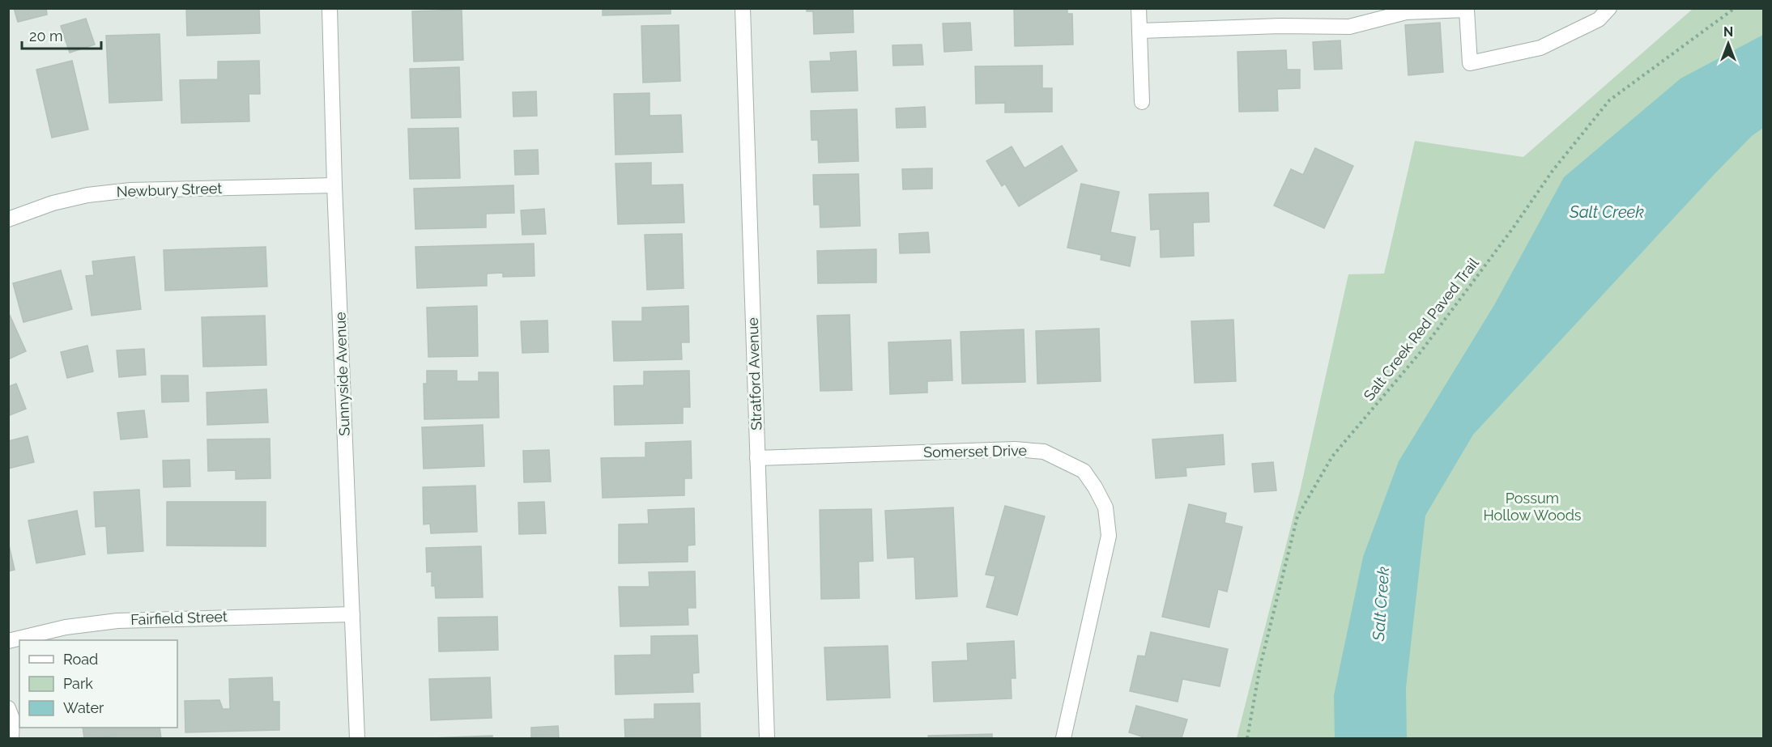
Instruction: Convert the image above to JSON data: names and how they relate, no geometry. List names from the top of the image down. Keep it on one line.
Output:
{"streets":{"street":["Newbury Street","Sunnyside Avenue","Stratford Avenue","Somerset Drive","Fairfield Street"],"path":["Salt Creek Red Paved Trail"]},"crossings":[["Newbury Street","Sunnyside Avenue"],["Sunnyside Avenue","Fairfield Street"],["Stratford Avenue","Somerset Drive"]],"water":["Salt Creek"],"parks":["Possum Hollow Woods"],"legend":["Road","Park","Water"],"scale_bar":"20 m","north":"top"}
